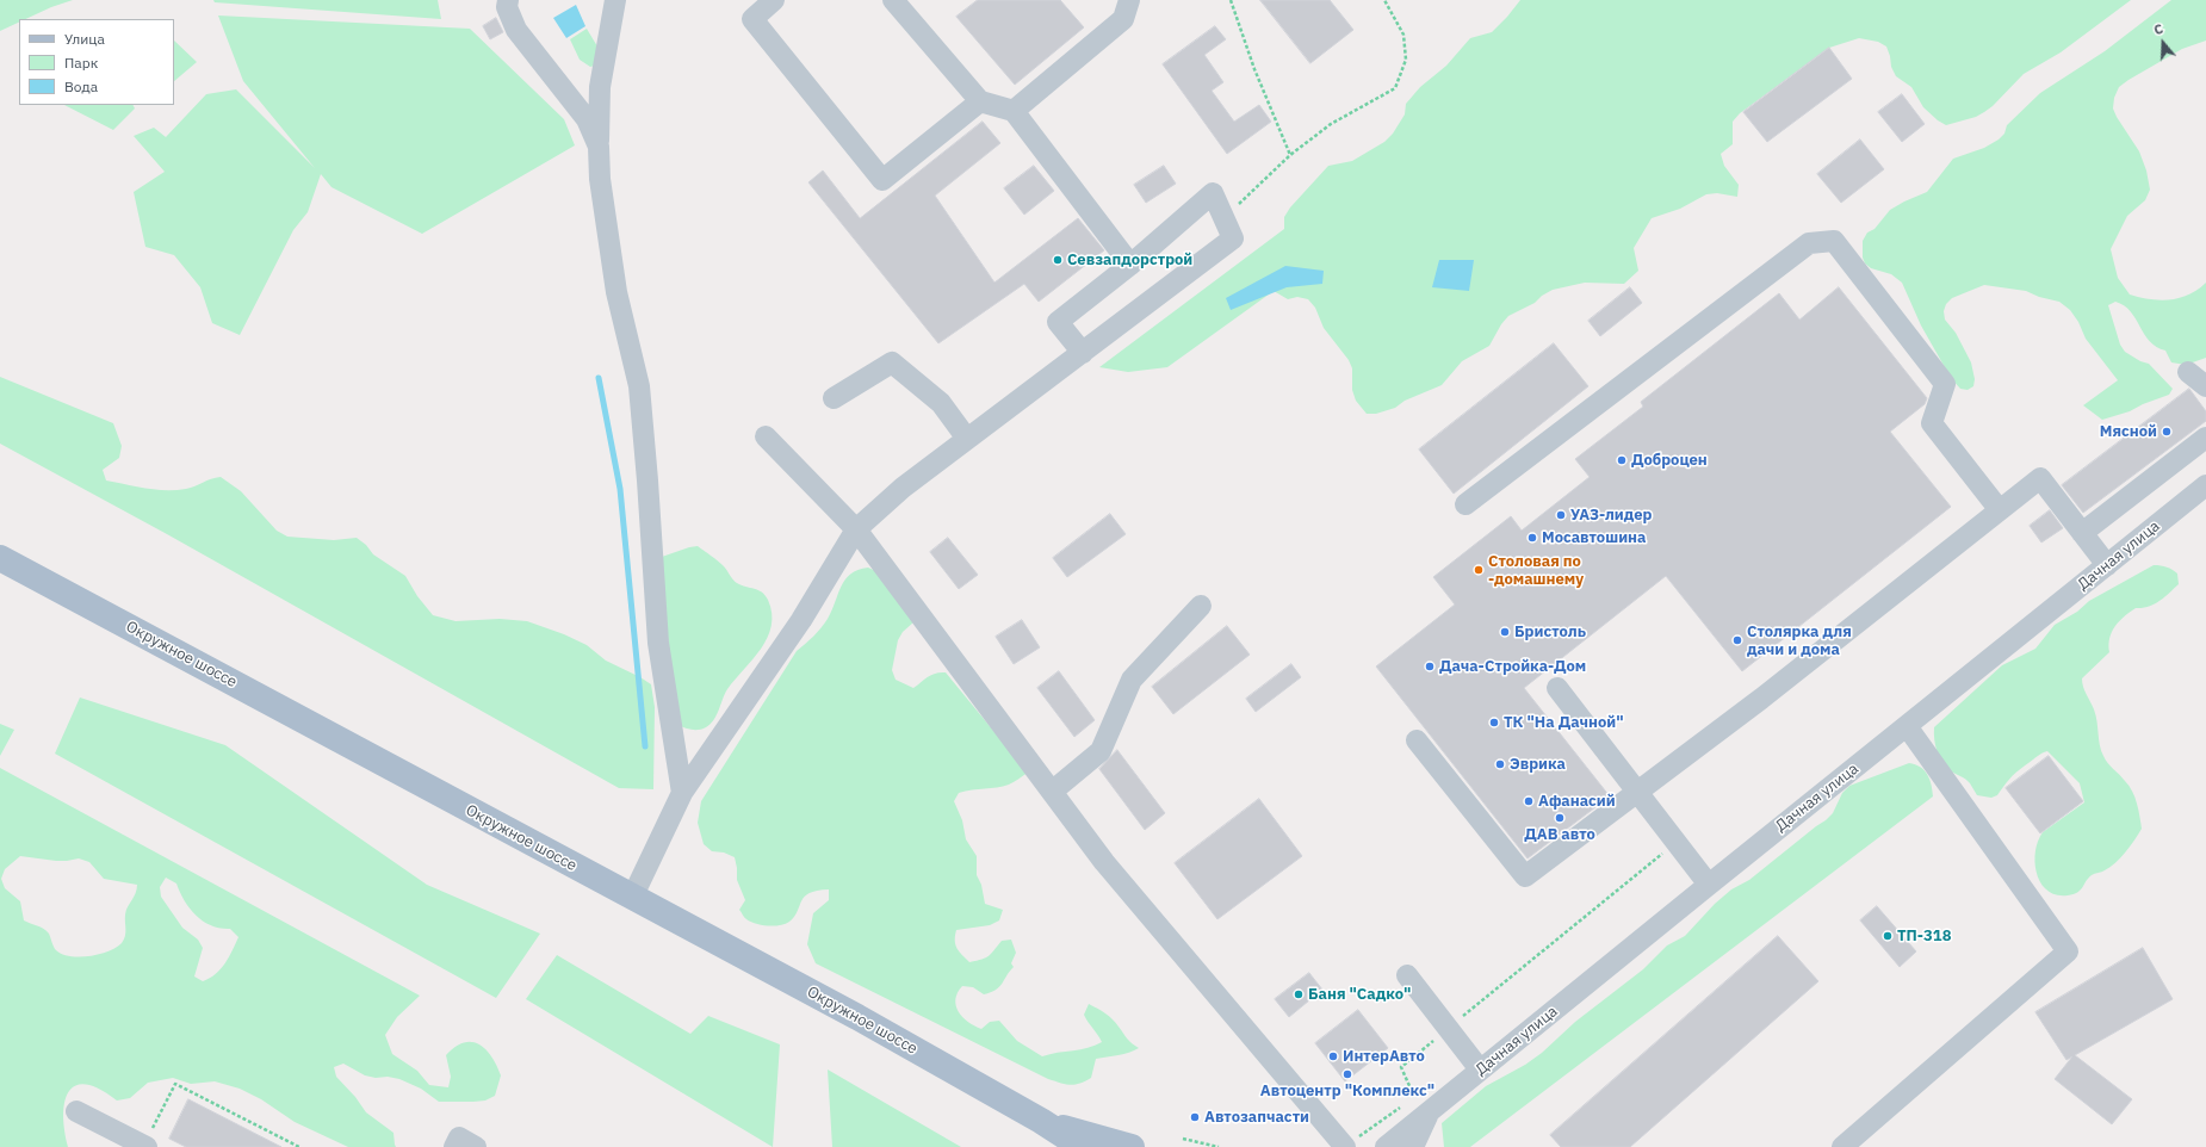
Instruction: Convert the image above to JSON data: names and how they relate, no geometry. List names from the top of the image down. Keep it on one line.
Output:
{"streets":{"main road":["Окружное шоссе"],"street":["Дачная улица"]},"places":["Севзапдорстрой","Мясной","Доброцен","УАЗ-лидер","Мосавтошина","Столовая по -домашнему","Бристоль","Столярка для дачи и дома","Дача-Стройка-Дом","ТК \"На Дачной\"","Эврика","Афанасий","ДАВ авто","ТП-318","Баня \"Садко\"","ИнтерАвто","Автоцентр \"Комплекс\"","Автозапчасти"],"legend":["Улица","Парк","Вода"],"north":"top"}
